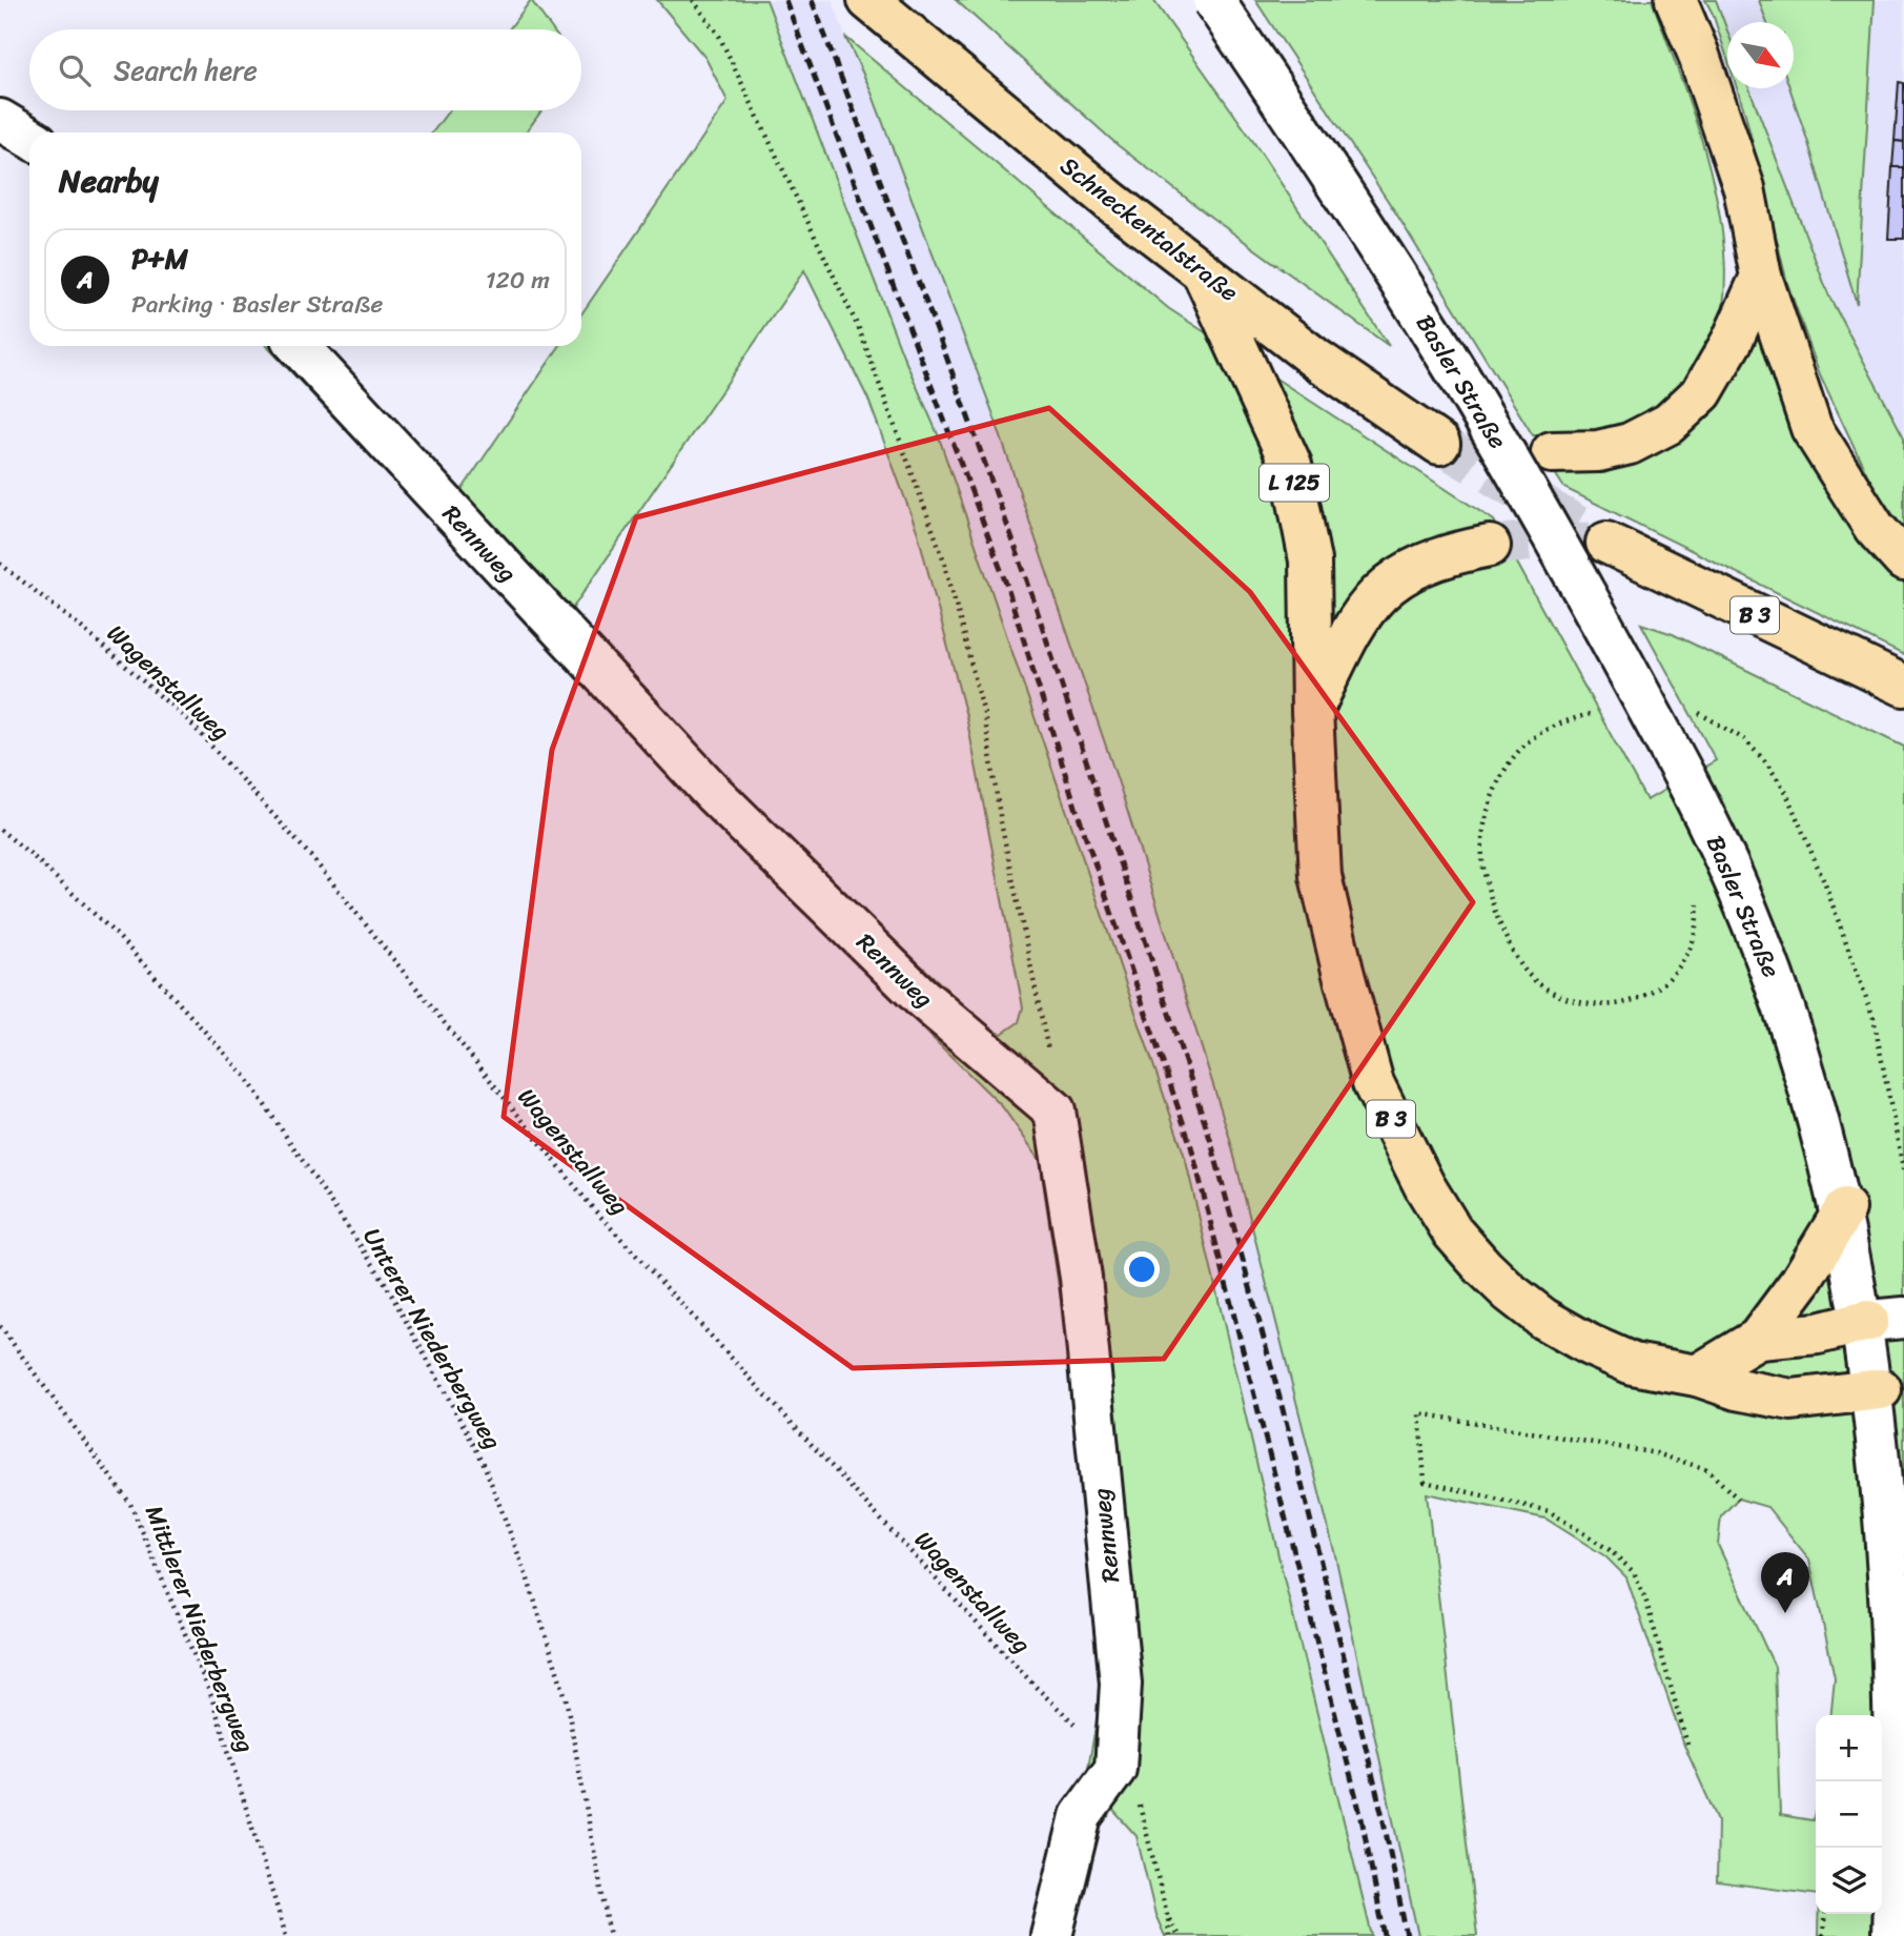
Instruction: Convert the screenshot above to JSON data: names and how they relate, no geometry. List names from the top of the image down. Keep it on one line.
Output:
{"streets":{"main road":["Schneckentalstraße","L 125","B 3"],"street":["Basler Straße","Rennweg"],"path":["Wagenstallweg","Unterer Niederbergweg","Mittlerer Niederbergweg"]},"crossings":[["Schneckentalstraße","L 125"],["L 125","B 3"],["Rennweg","Wagenstallweg"]],"north":"bottom right","page":{"search":"Search here","heading":"Nearby","list":[{"mark":"A","name":"P+M","note":"Parking · Basler Straße","value":"120 m"}],"pins":"A","map_buttons":["+","−"]}}
